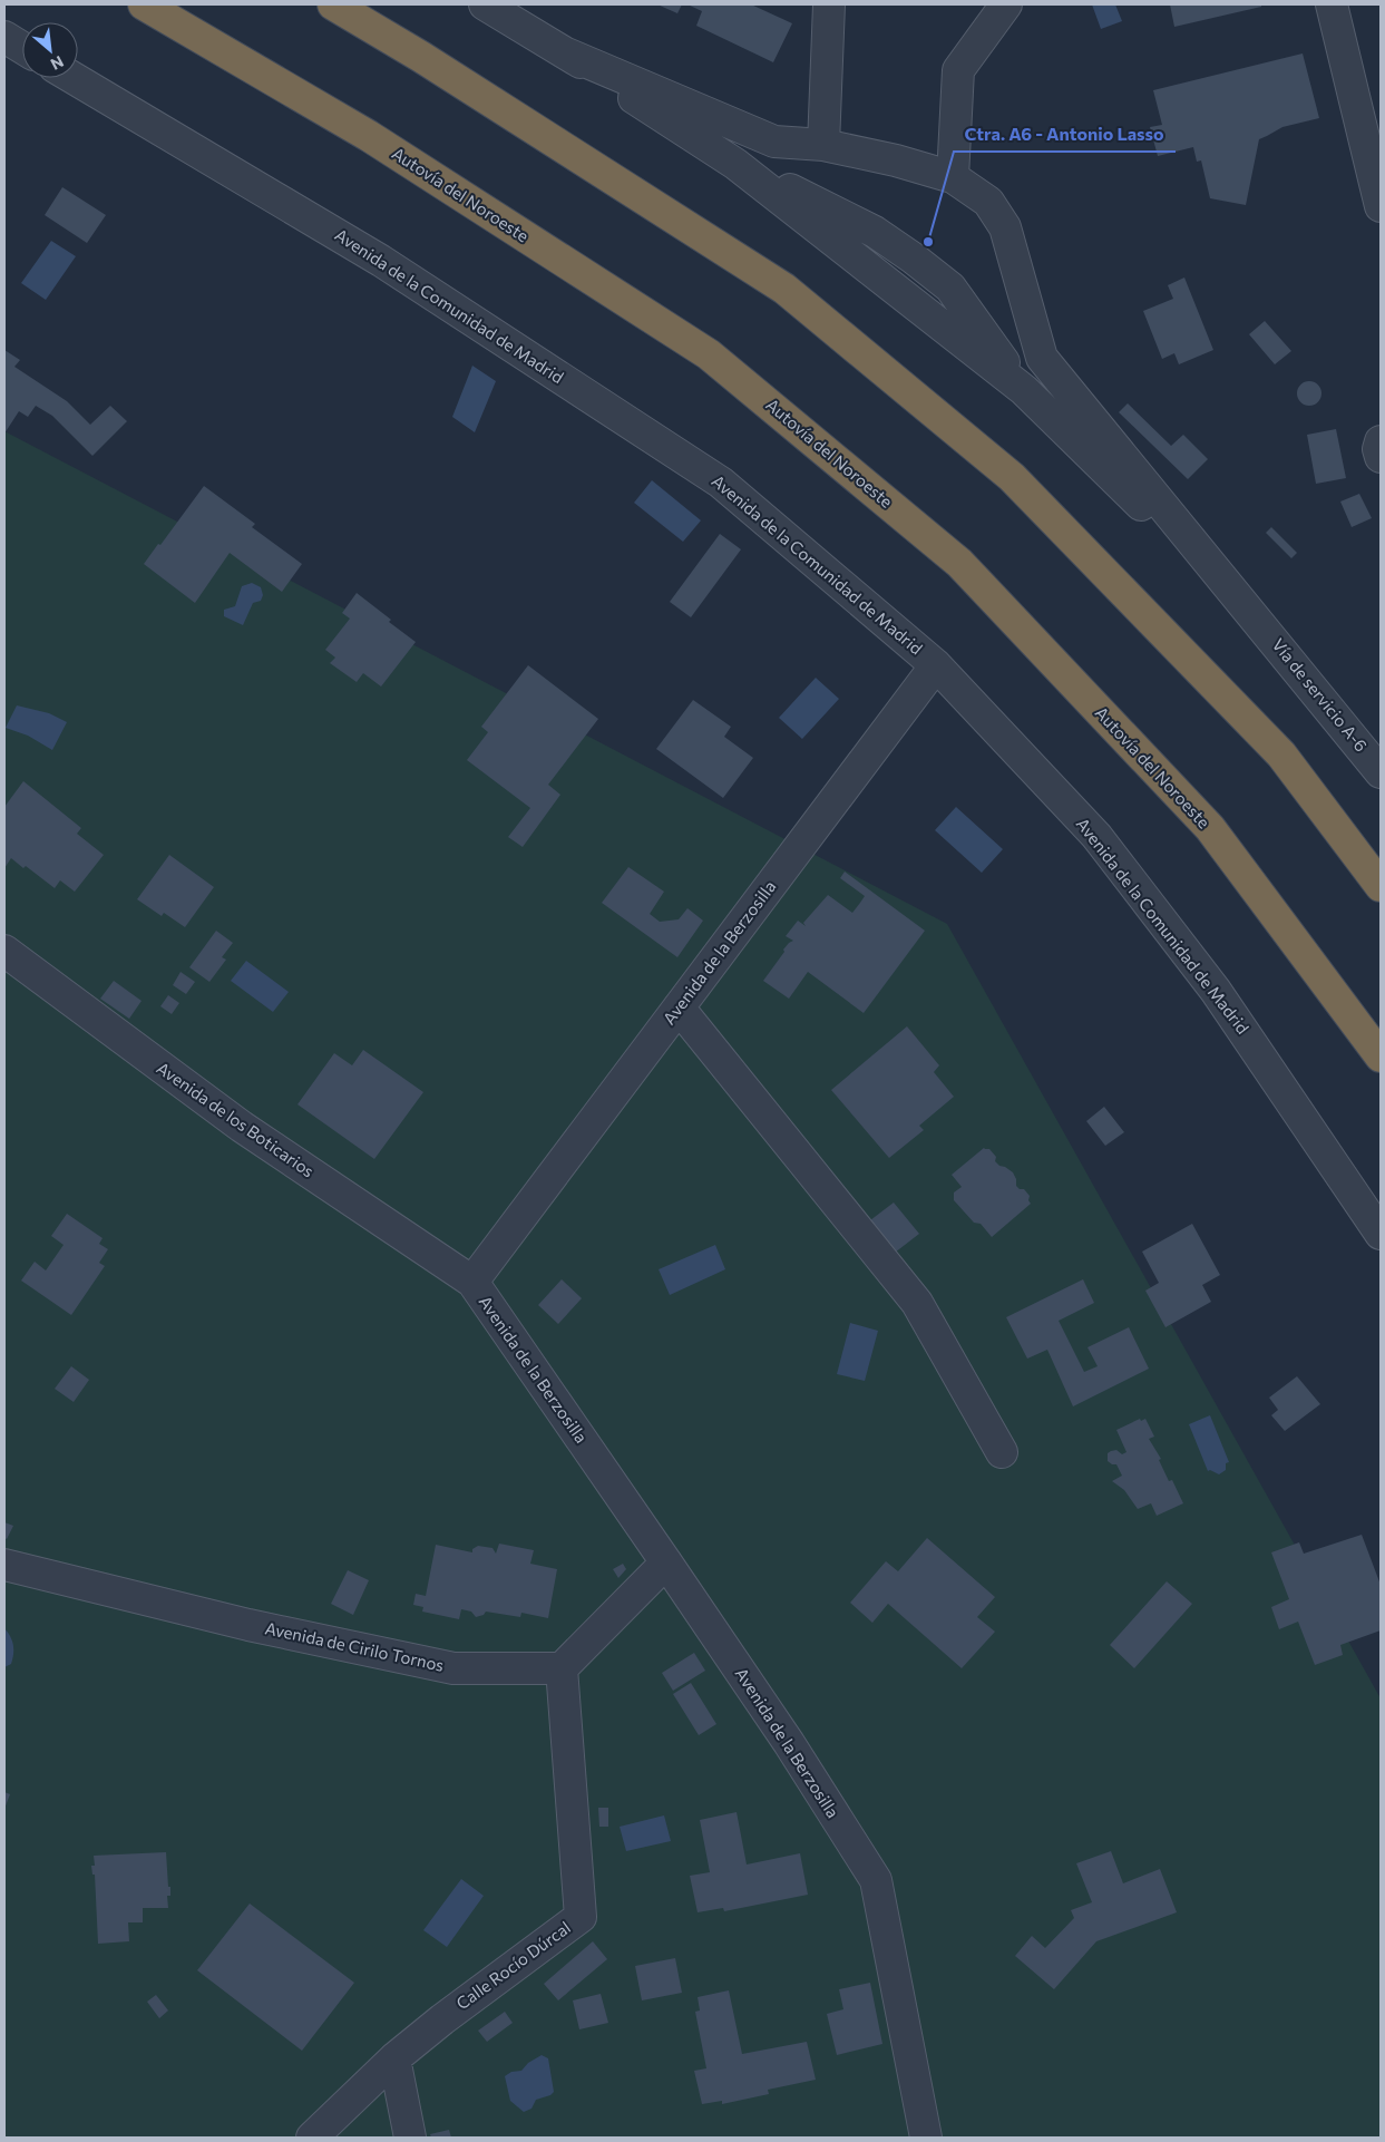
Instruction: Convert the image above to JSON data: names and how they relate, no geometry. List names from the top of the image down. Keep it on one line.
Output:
{"streets":{"highway":["Autovía del Noroeste"],"street":["Avenida de la Comunidad de Madrid","Vía de servicio A-6","Avenida de la Berzosilla","Avenida de los Boticarios","Avenida de Cirilo Tornos","Calle Rocío Dúrcal"]},"crossings":[["Avenida de la Comunidad de Madrid","Avenida de la Berzosilla"],["Avenida de la Berzosilla","Avenida de los Boticarios"],["Avenida de Cirilo Tornos","Calle Rocío Dúrcal"]],"places":["Ctra. A6 - Antonio Lasso"],"north":"bottom right"}
